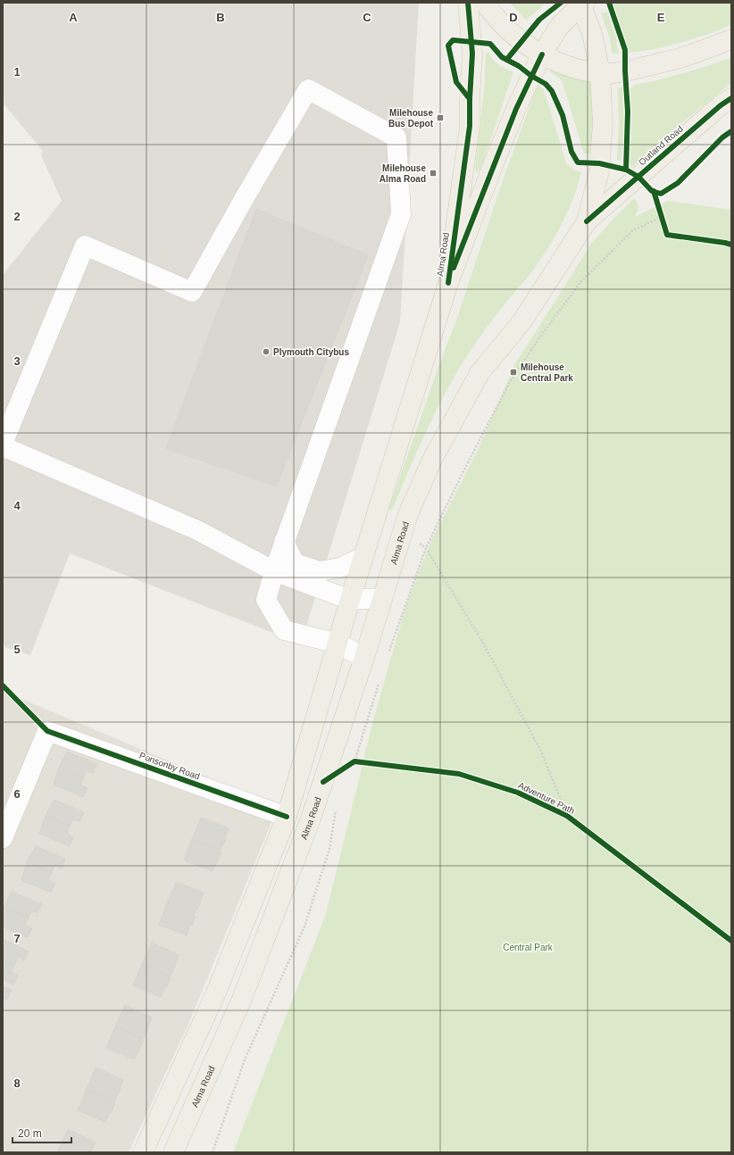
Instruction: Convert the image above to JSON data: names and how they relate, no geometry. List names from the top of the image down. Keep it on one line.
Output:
{"streets":{"main road":["Outland Road","Alma Road"],"street":["Ponsonby Road"],"cycle path":["Adventure Path"]},"crossings":[["Outland Road","Alma Road"],["Alma Road","Ponsonby Road"]],"parks":["Central Park"],"places":{"transit":["Milehouse Bus Depot","Milehouse Alma Road","Milehouse Central Park"],"other":["Plymouth Citybus"]},"scale_bar":"20 m","grid":{"columns":["A","B","C","D","E"],"rows":["1","2","3","4","5","6","7","8"]}}
